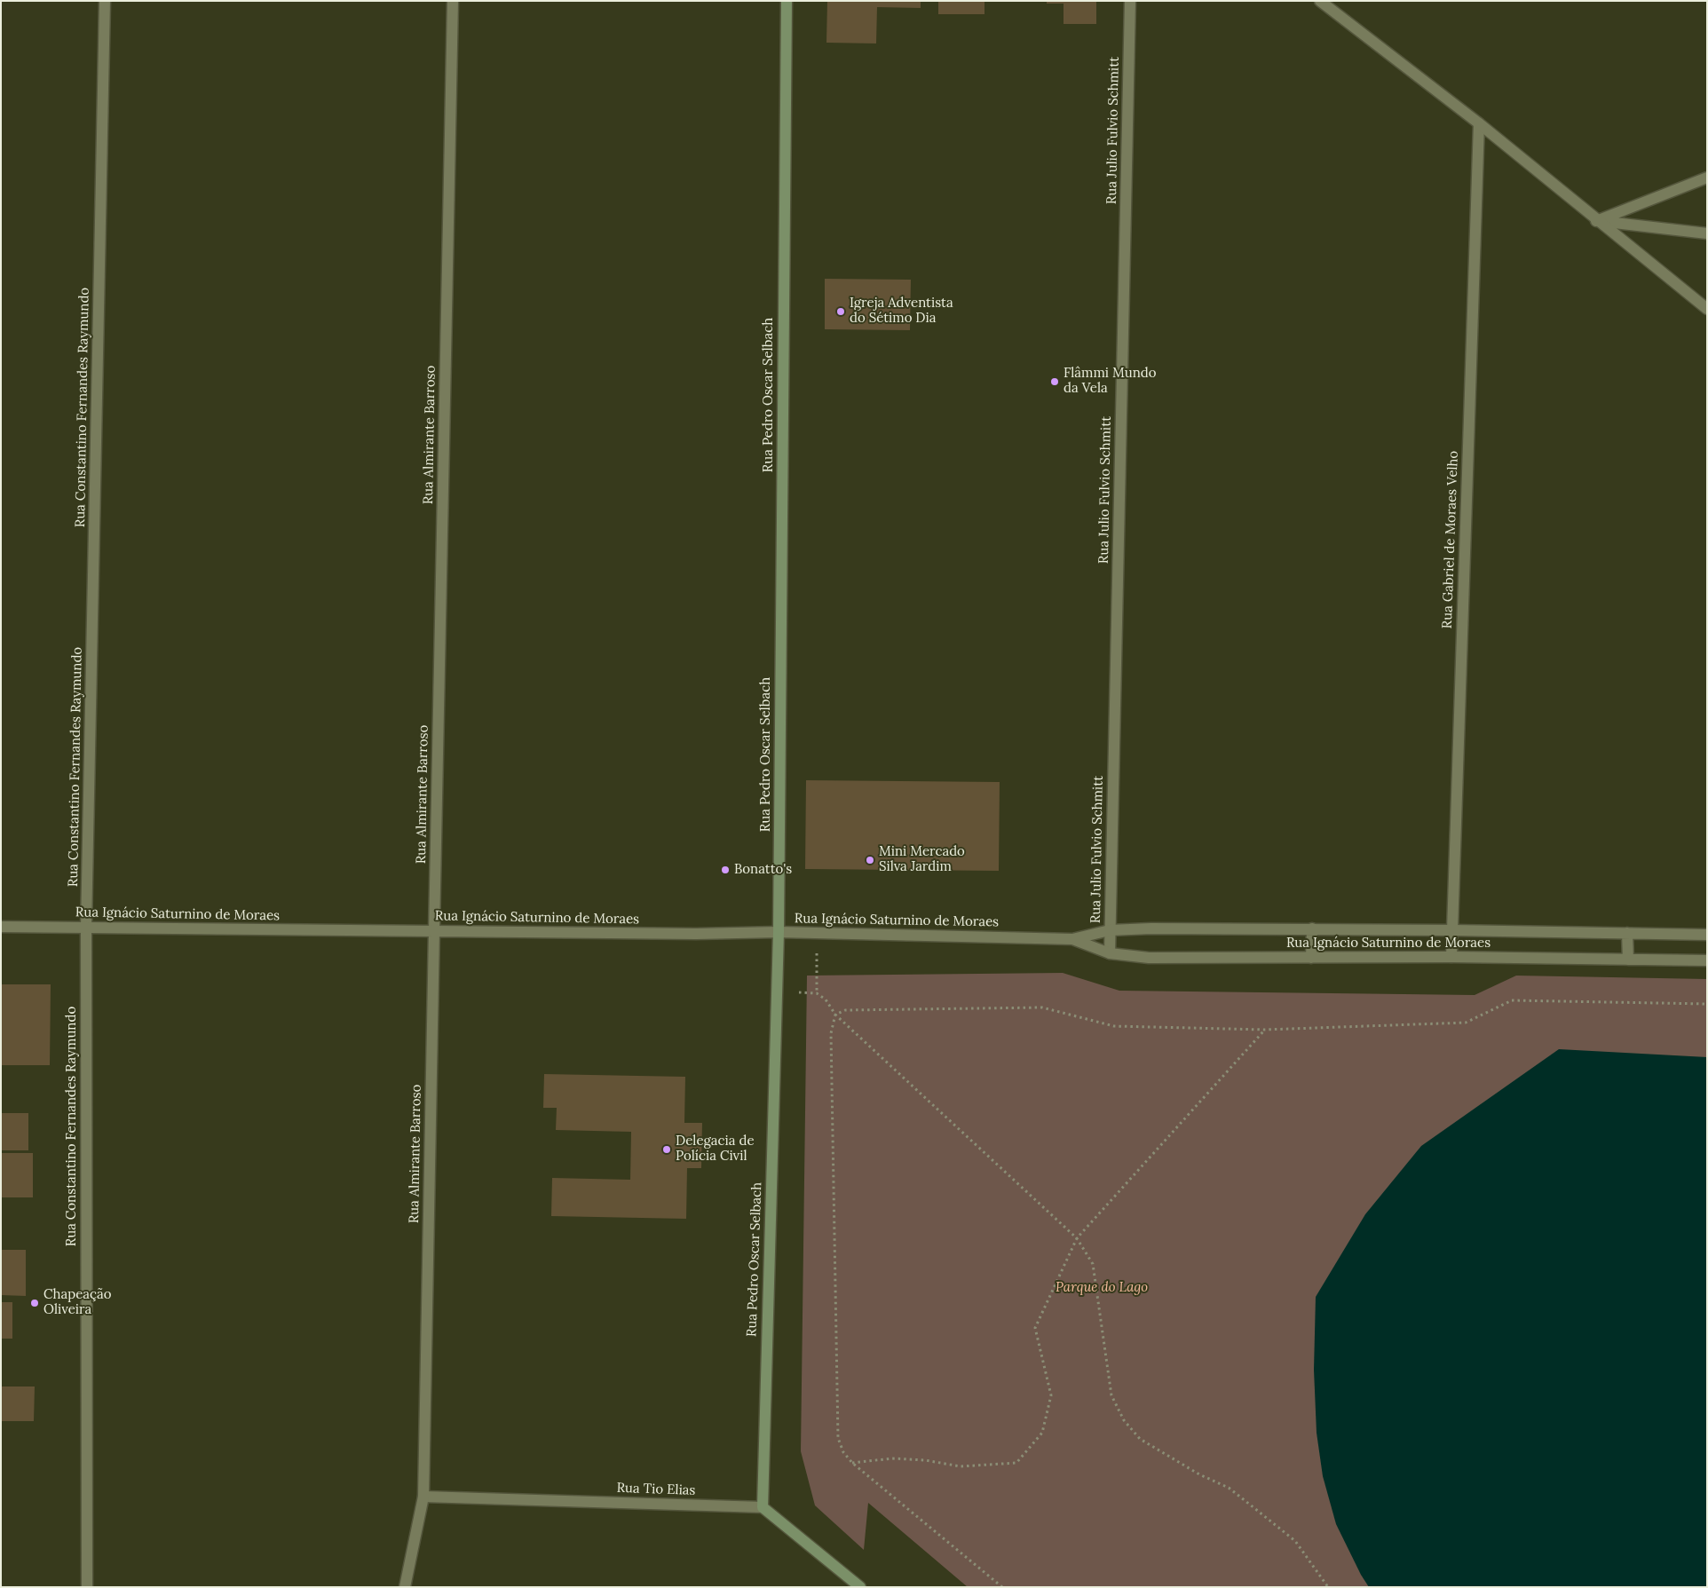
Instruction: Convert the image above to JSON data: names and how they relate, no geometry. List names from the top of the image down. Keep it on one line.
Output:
{"streets":{"main road":["Rua Pedro Oscar Selbach"],"street":["Rua Julio Fulvio Schmitt","Rua Constantino Fernandes Raymundo","Rua Almirante Barroso","Rua Gabriel de Moraes Velho","Rua Ignácio Saturnino de Moraes","Rua Tio Elias"]},"crossings":[["Rua Julio Fulvio Schmitt","Rua Ignácio Saturnino de Moraes"],["Rua Pedro Oscar Selbach","Rua Ignácio Saturnino de Moraes"],["Rua Pedro Oscar Selbach","Rua Tio Elias"],["Rua Constantino Fernandes Raymundo","Rua Ignácio Saturnino de Moraes"],["Rua Almirante Barroso","Rua Ignácio Saturnino de Moraes"],["Rua Almirante Barroso","Rua Tio Elias"],["Rua Gabriel de Moraes Velho","Rua Ignácio Saturnino de Moraes"]],"parks":["Parque do Lago"],"places":["Igreja Adventista do Sétimo Dia","Flâmmi Mundo da Vela","Mini Mercado Silva Jardim","Bonatto's","Delegacia de Polícia Civil","Chapeação Oliveira"]}
